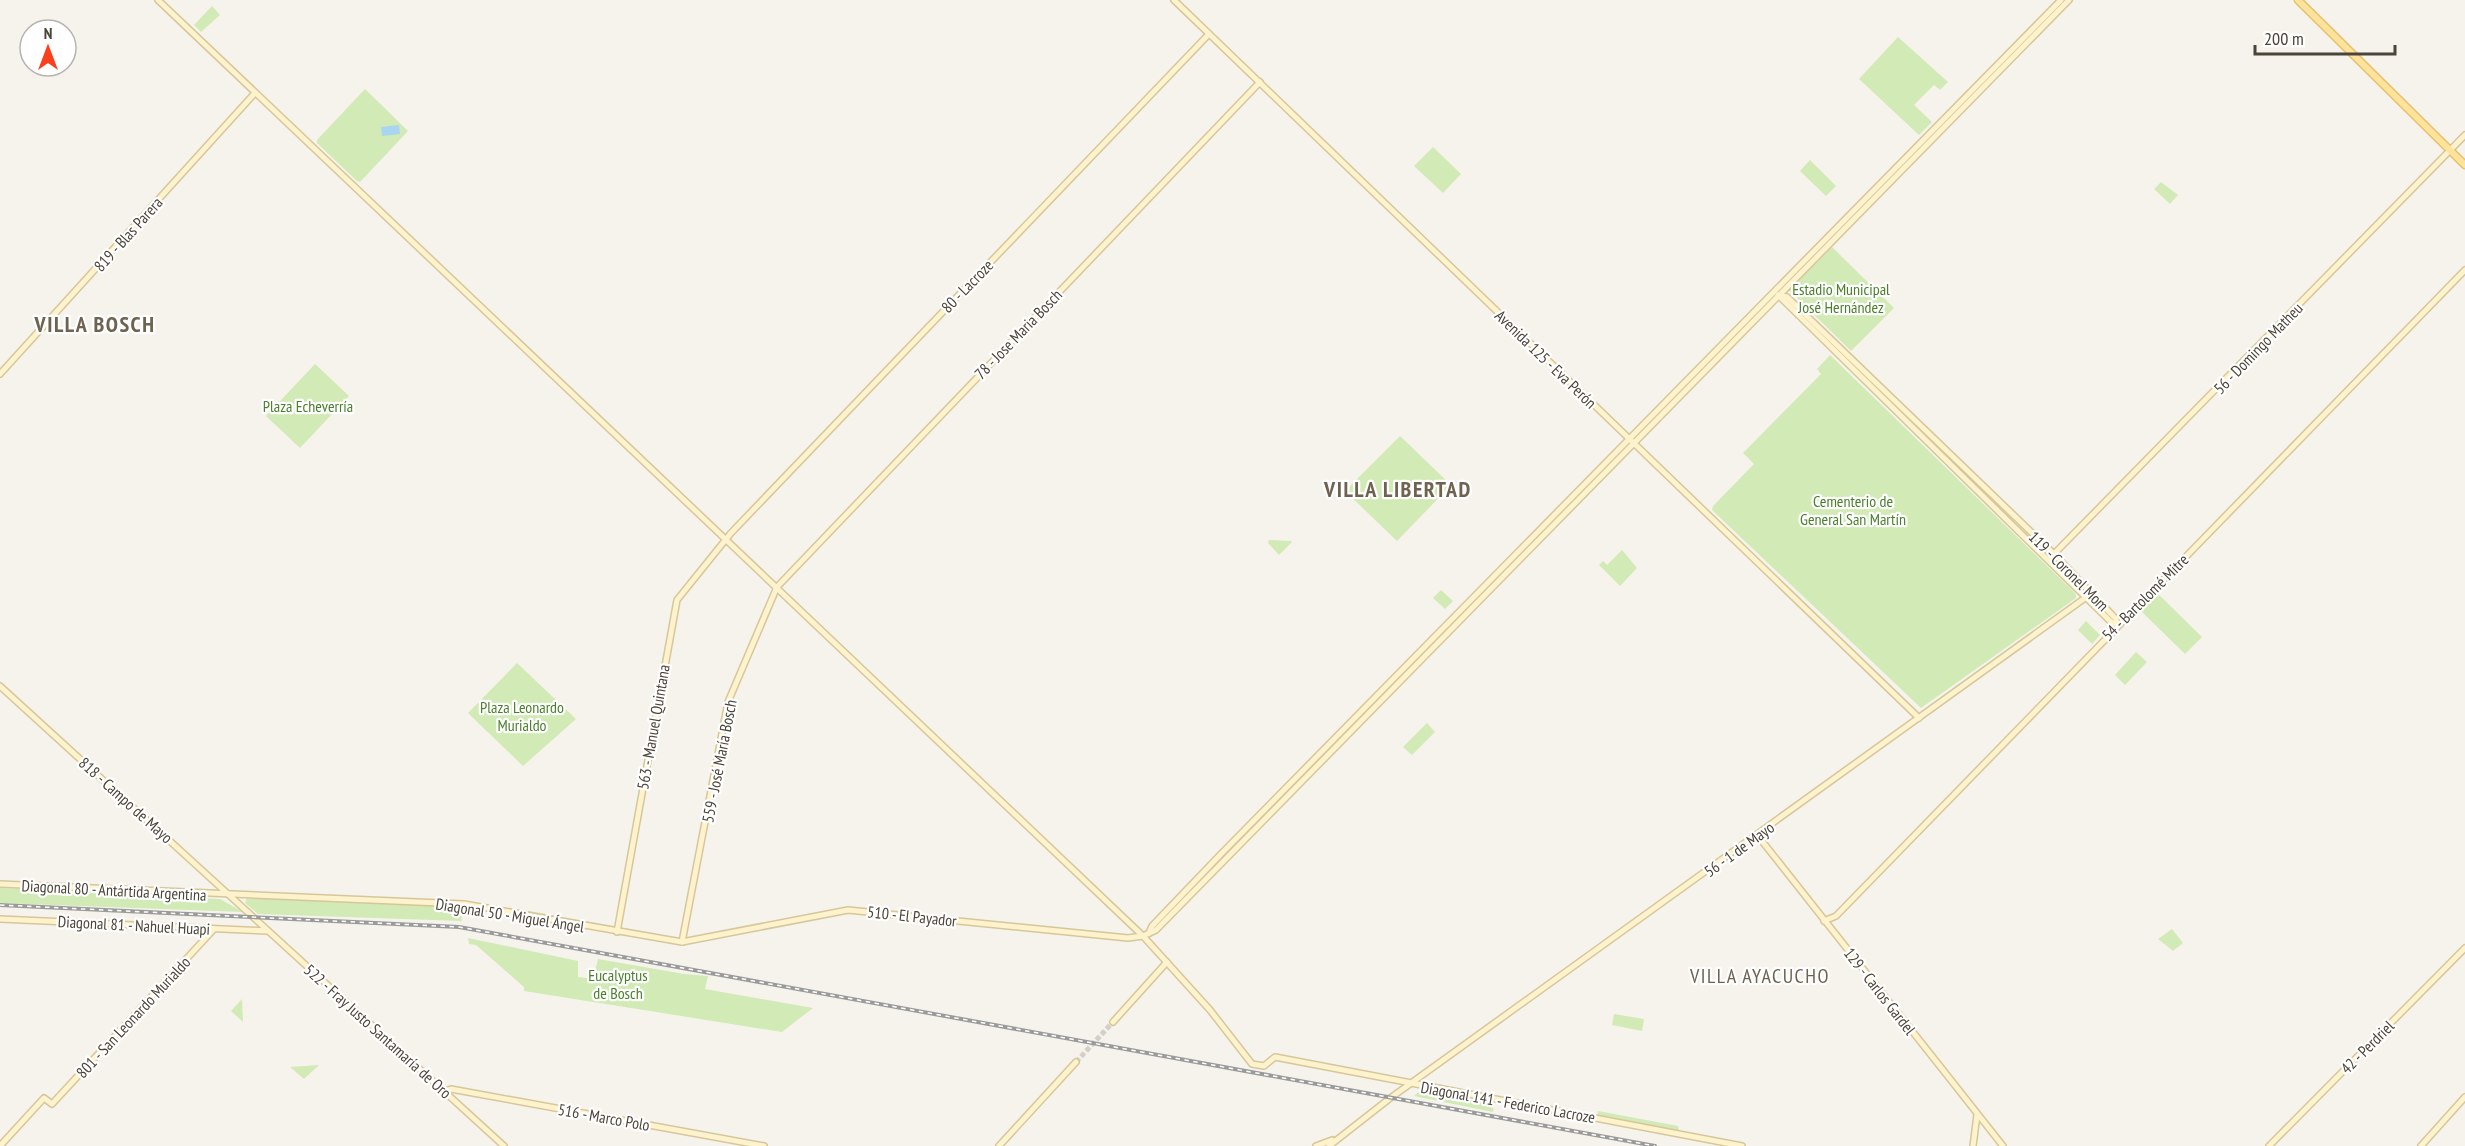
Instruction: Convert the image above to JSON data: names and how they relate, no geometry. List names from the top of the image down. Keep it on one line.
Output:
{"streets":{"street":["819 - Blas Parera","80 - Lacroze","78 - Jose Maria Bosch","56 - Domingo Matheu","Avenida 125 - Eva Perón","119 - Coronel Mom","54 - Bartolomé Mitre","563 - Manuel Quintana","559 - José María Bosch","818 - Campo de Mayo","56 - 1 de Mayo","Diagonal 80 - Antártida Argentina","Diagonal 50 - Miguel Ángel","510 - El Payador","Diagonal 81 - Nahuel Huapi","129 - Carlos Gardel","801 - San Leonardo Murialdo","522 - Fray Justo Santamaría de Oro","42 - Perdriel","Diagonal 141 - Federico Lacroze","516 - Marco Polo"]},"crossings":[["80 - Lacroze","Avenida 125 - Eva Perón"],["80 - Lacroze","563 - Manuel Quintana"],["78 - Jose Maria Bosch","Avenida 125 - Eva Perón"],["78 - Jose Maria Bosch","559 - José María Bosch"],["56 - Domingo Matheu","119 - Coronel Mom"],["Avenida 125 - Eva Perón","56 - 1 de Mayo"],["119 - Coronel Mom","54 - Bartolomé Mitre"],["119 - Coronel Mom","56 - 1 de Mayo"],["54 - Bartolomé Mitre","129 - Carlos Gardel"],["563 - Manuel Quintana","Diagonal 50 - Miguel Ángel"],["559 - José María Bosch","Diagonal 50 - Miguel Ángel"],["559 - José María Bosch","510 - El Payador"],["818 - Campo de Mayo","Diagonal 80 - Antártida Argentina"],["818 - Campo de Mayo","Diagonal 50 - Miguel Ángel"],["818 - Campo de Mayo","522 - Fray Justo Santamaría de Oro"],["56 - 1 de Mayo","129 - Carlos Gardel"],["56 - 1 de Mayo","Diagonal 141 - Federico Lacroze"],["Diagonal 80 - Antártida Argentina","Diagonal 50 - Miguel Ángel"],["Diagonal 50 - Miguel Ángel","510 - El Payador"],["Diagonal 81 - Nahuel Huapi","801 - San Leonardo Murialdo"],["Diagonal 81 - Nahuel Huapi","522 - Fray Justo Santamaría de Oro"],["522 - Fray Justo Santamaría de Oro","516 - Marco Polo"]],"districts":["VILLA BOSCH","VILLA LIBERTAD","VILLA AYACUCHO"],"parks":["Estadio Municipal José Hernández","Plaza Echeverría","Cementerio de General San Martín","Plaza Leonardo Murialdo","Eucalyptus de Bosch"],"scale_bar":"200 m","north":"top"}
